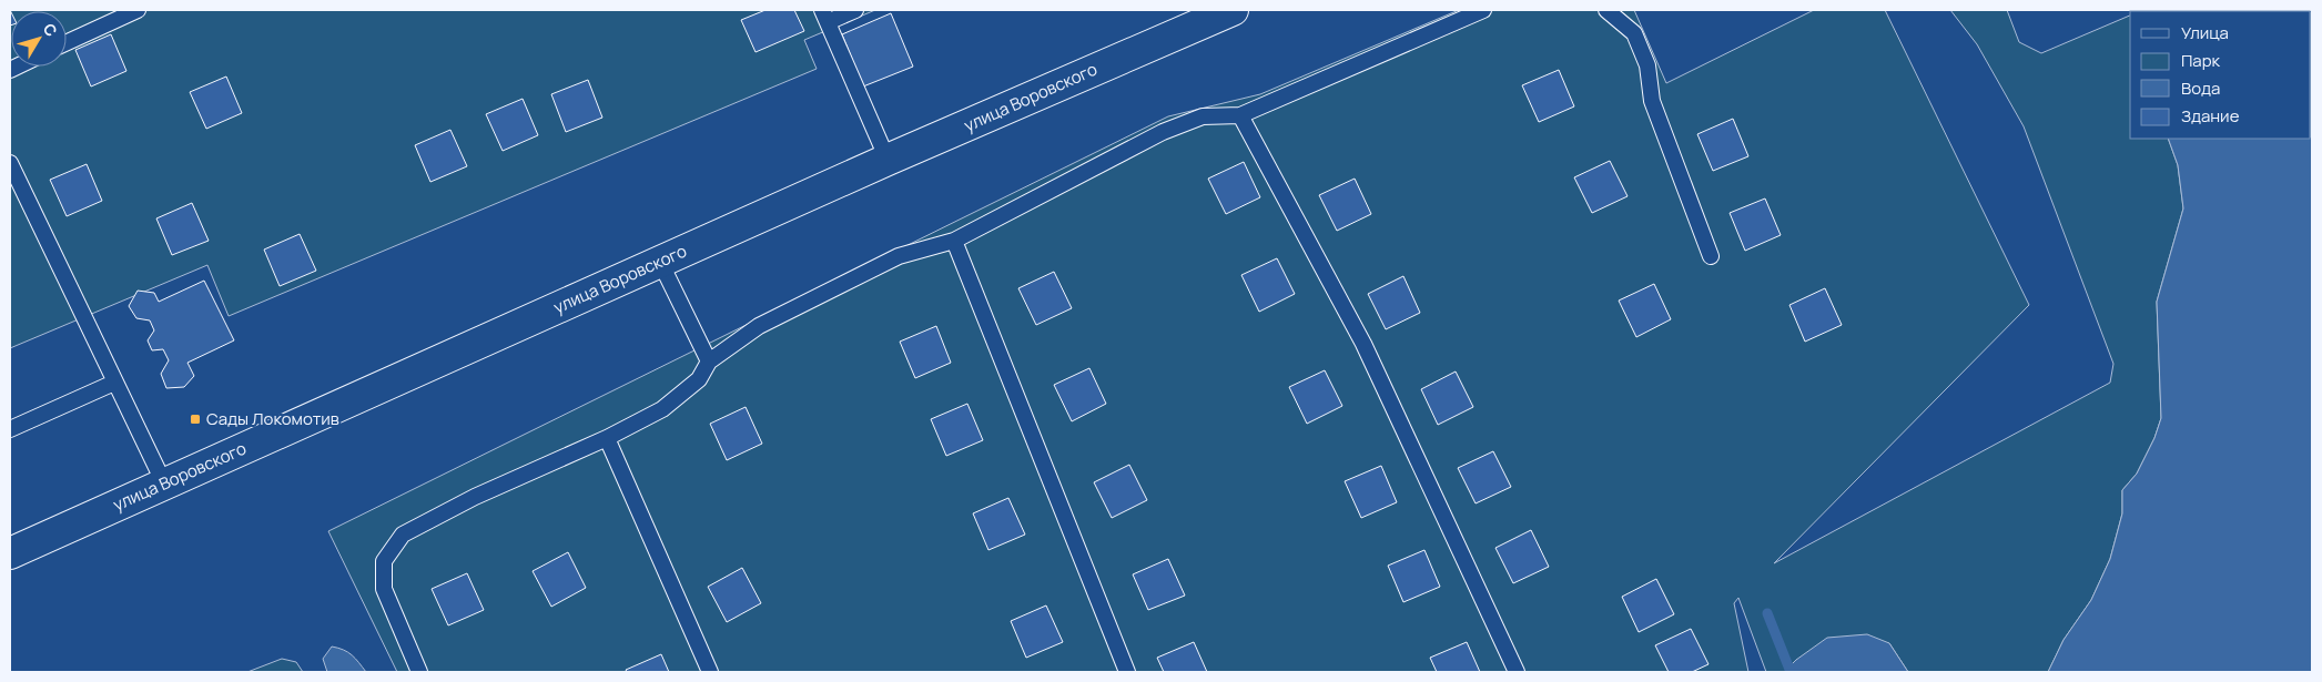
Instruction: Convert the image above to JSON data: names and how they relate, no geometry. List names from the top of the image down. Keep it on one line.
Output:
{"streets":{"main road":["улица Воровского"]},"places":{"transit":["Сады Локомотив"]},"legend":["Улица","Парк","Вода","Здание"],"north":"top right"}
